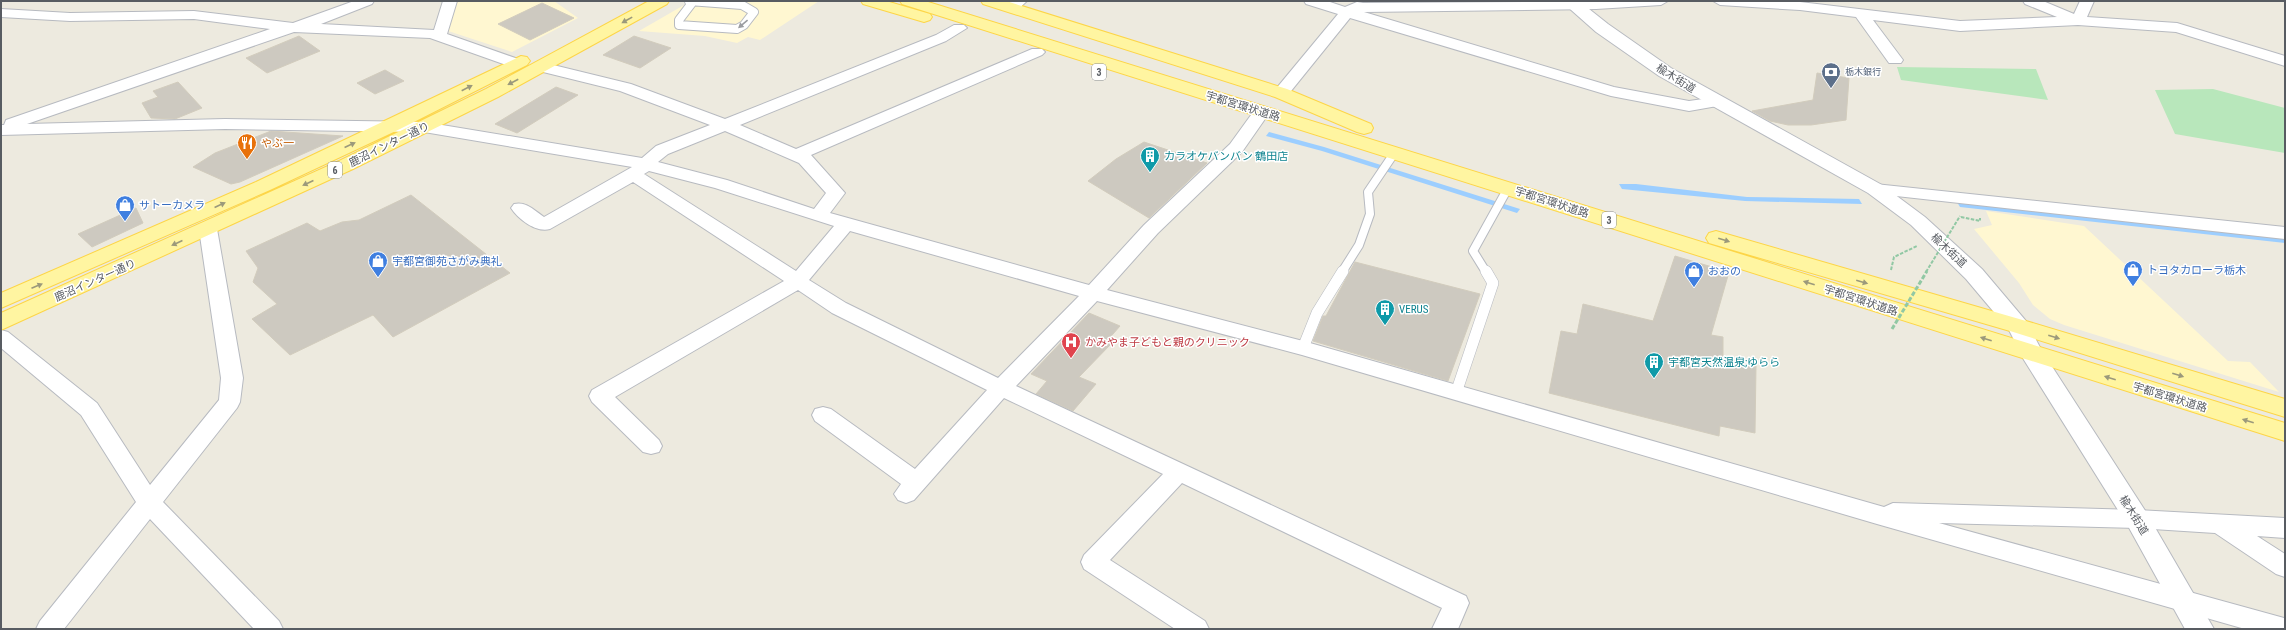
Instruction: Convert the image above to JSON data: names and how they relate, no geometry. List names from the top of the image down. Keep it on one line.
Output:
{"streets":{"main road":["3","宇都宮環状道路","鹿沼インター通り","6"],"street":["楡木街道"]},"crossings":[["3","宇都宮環状道路"],["楡木街道","宇都宮環状道路"]],"places":{"bank":["栃木銀行"],"restaurant":["やぶ一"],"building":["カラオケバンバン 鶴田店","VERUS","宇都宮天然温泉;ゆらら"],"shop":["サトーカメラ","宇都宮御苑さがみ典礼","トヨタカローラ栃木","おおの"],"hospital":["かみやま子どもと親のクリニック"]}}
